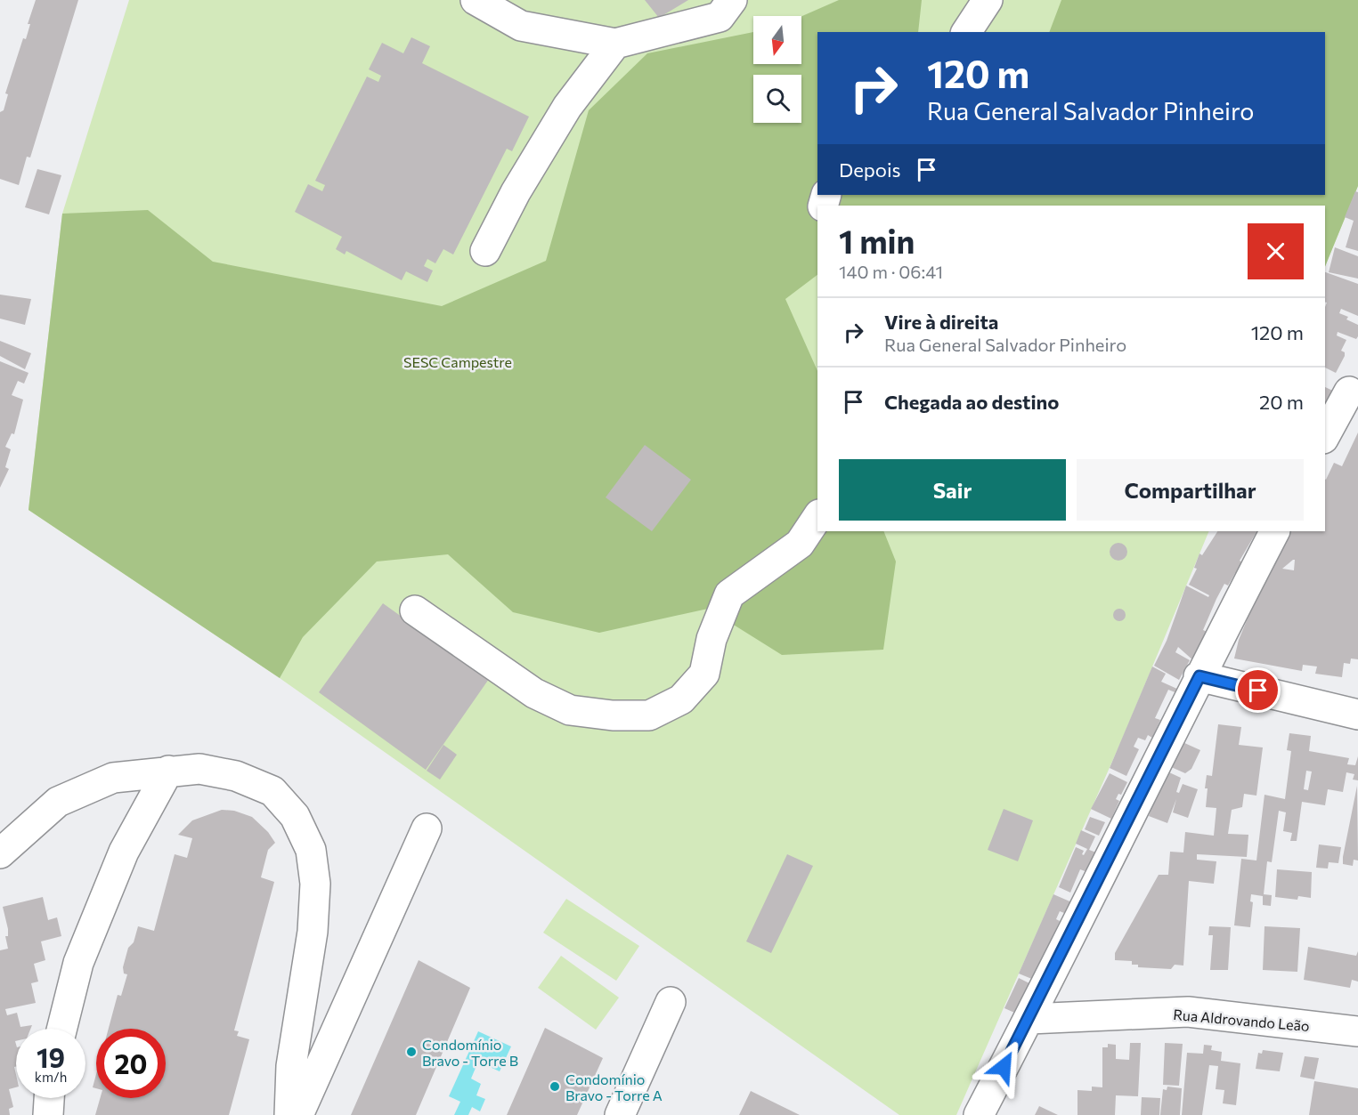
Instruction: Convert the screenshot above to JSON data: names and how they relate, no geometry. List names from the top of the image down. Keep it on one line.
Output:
{"streets":{"street":["Rua Aldrovando Leão"]},"parks":["SESC Campestre"],"places":["Condomínio Bravo - Torre B","Condomínio Bravo - Torre A"],"north":"bottom","page":{"turn":["120 m","Rua General Salvador Pinheiro"],"then":"Depois","heading":["1 min","140 m · 06:41"],"list":[{"name":"Vire à direita","note":"Rua General Salvador Pinheiro","value":"120 m"},{"name":"Chegada ao destino","value":"20 m"}],"buttons":["Sair","Compartilhar"],"speed":"19 km/h","limit":"20"}}
